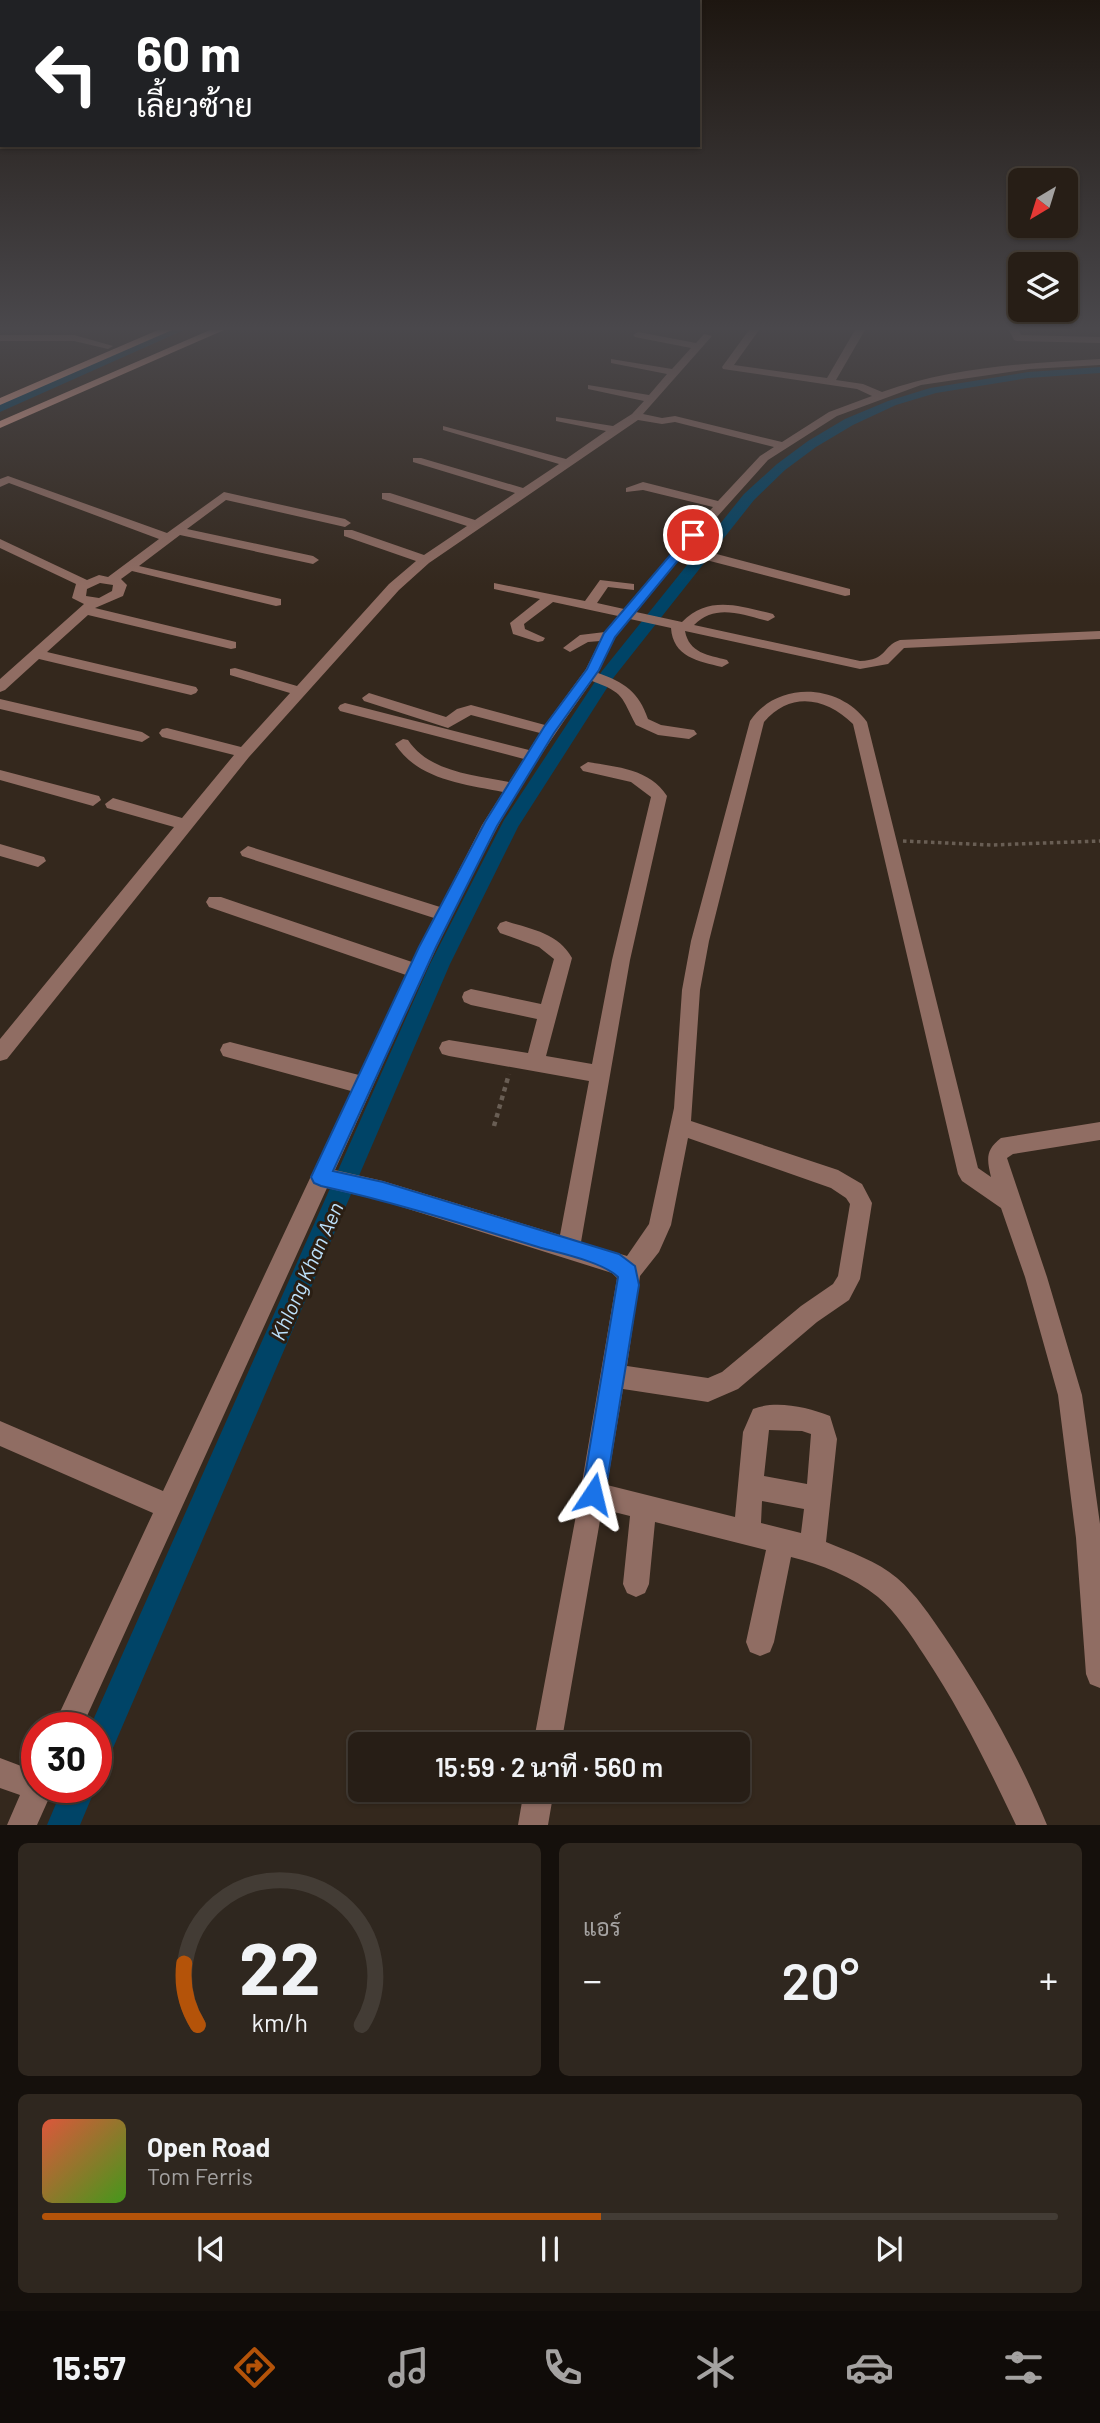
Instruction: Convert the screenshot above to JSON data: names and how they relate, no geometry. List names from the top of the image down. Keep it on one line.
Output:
{"water":["Khlong Khan Aen"],"north":"bottom left","page":{"turn":["60 m","เลี้ยวซ้าย"],"limit":"30","trip":"15:59 · 2 นาที · 560 m","tile":"แอร์","heat":["−","20°","+"],"song":["Open Road","Tom Ferris"],"tabs":"15:57","gauge":["22","km/h"]}}
